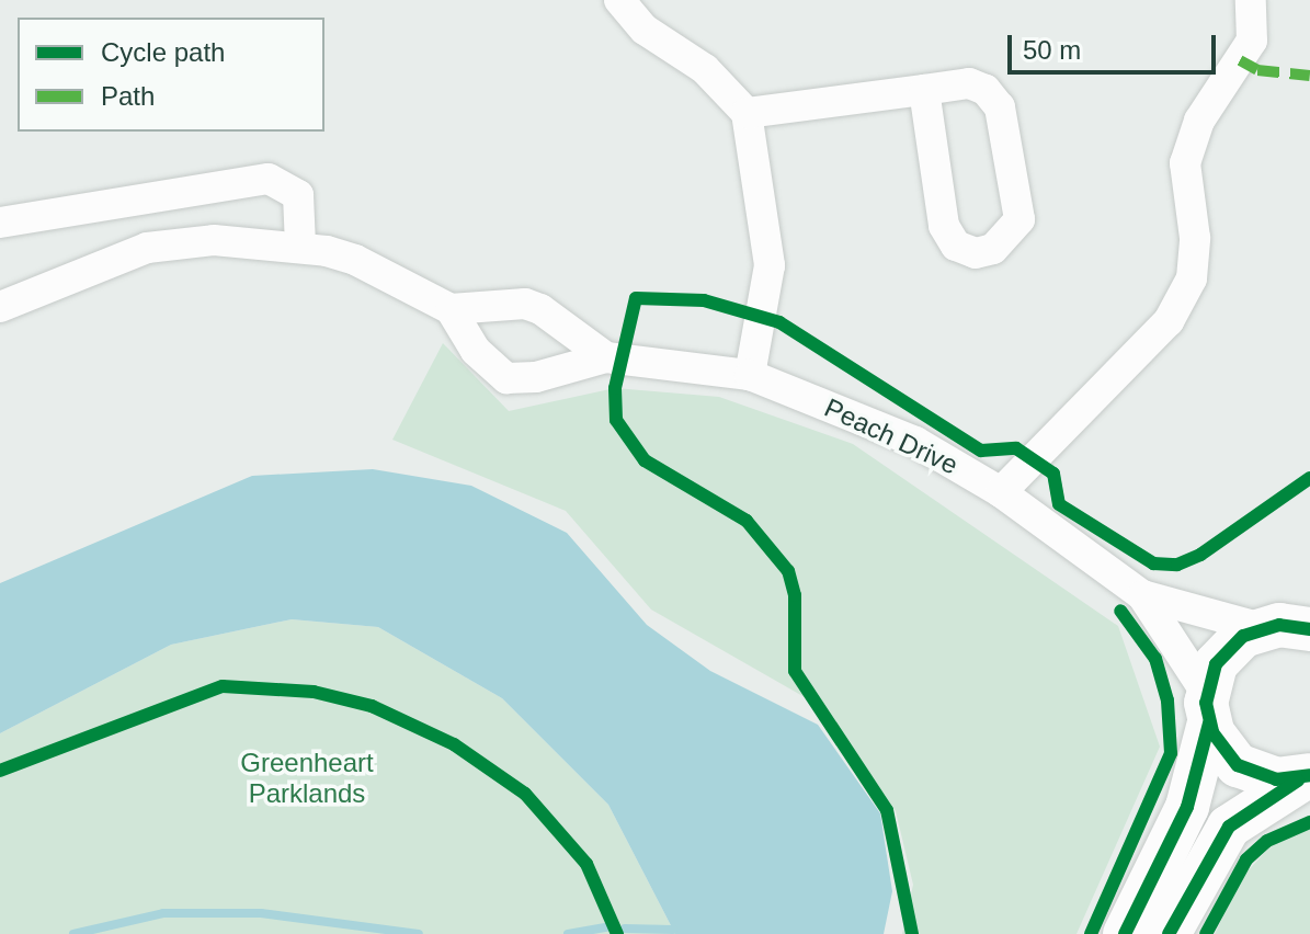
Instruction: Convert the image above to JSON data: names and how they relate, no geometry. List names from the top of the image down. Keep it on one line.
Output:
{"streets":{"street":["Peach Drive"]},"parks":["Greenheart Parklands"],"legend":["Cycle path","Path"],"scale_bar":"50 m"}
